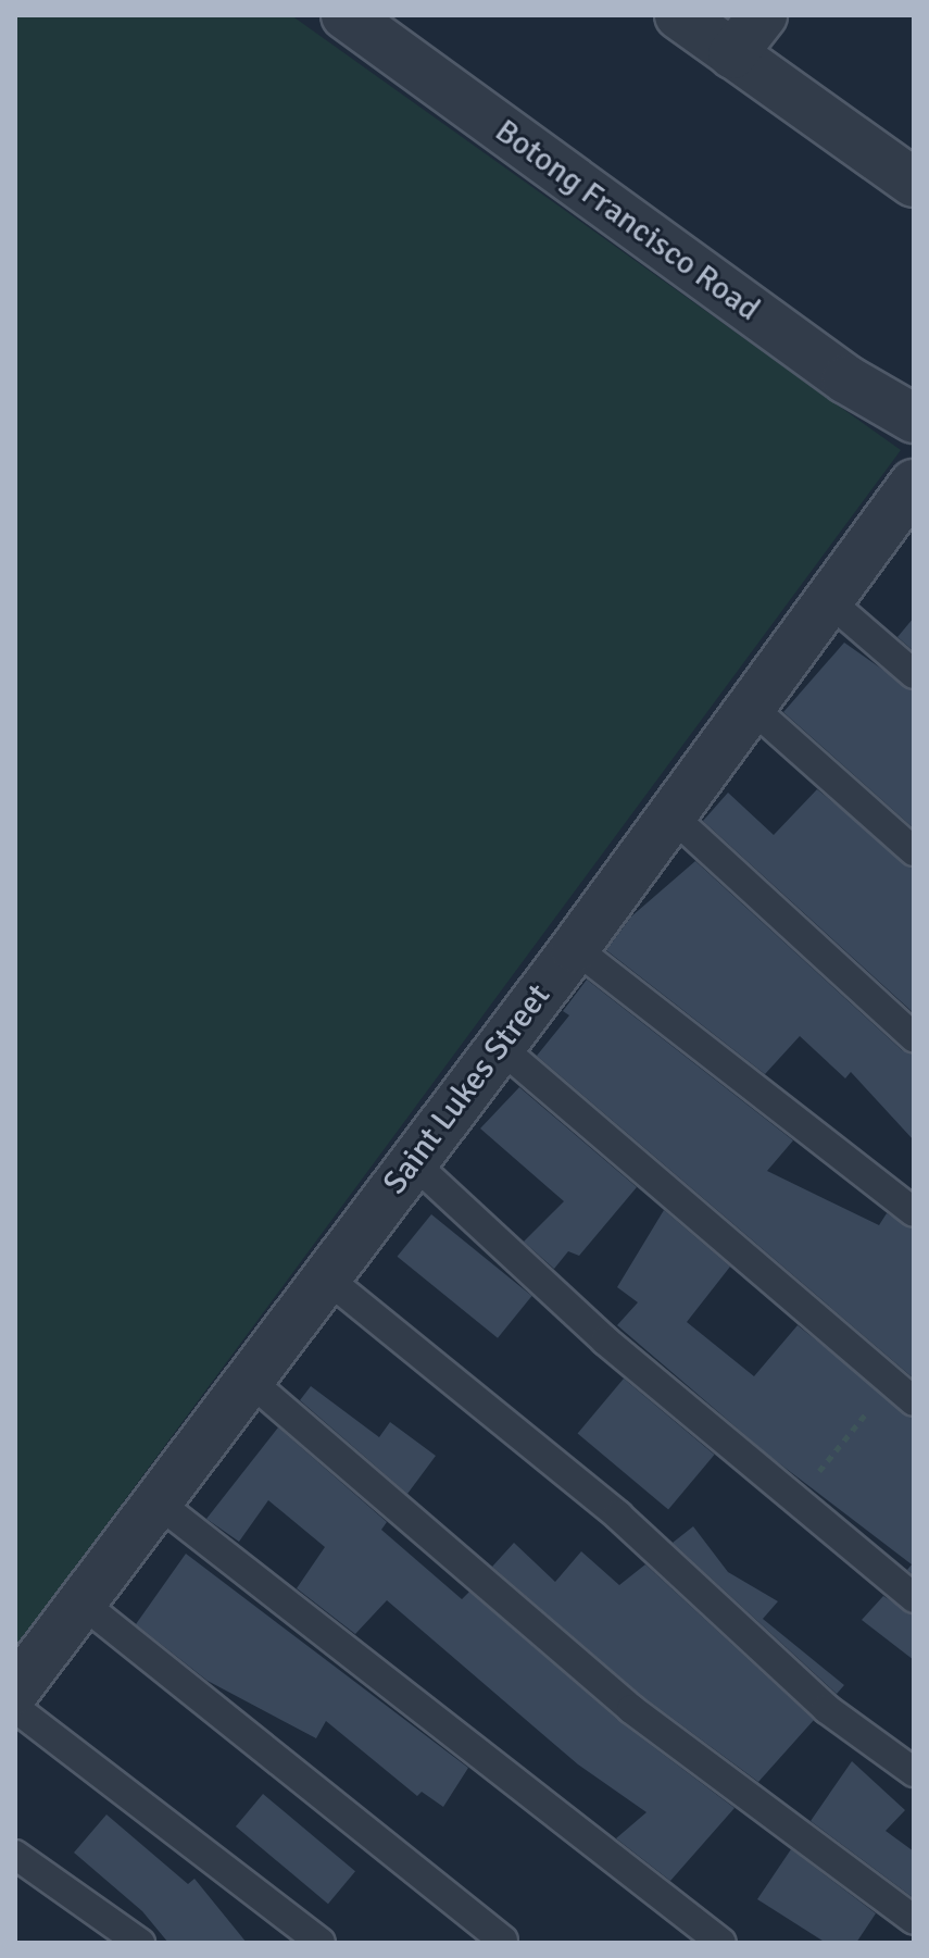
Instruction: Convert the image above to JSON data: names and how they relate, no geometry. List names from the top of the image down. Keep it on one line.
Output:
{"streets":{"street":["Botong Francisco Road","Saint Lukes Street"]}}
